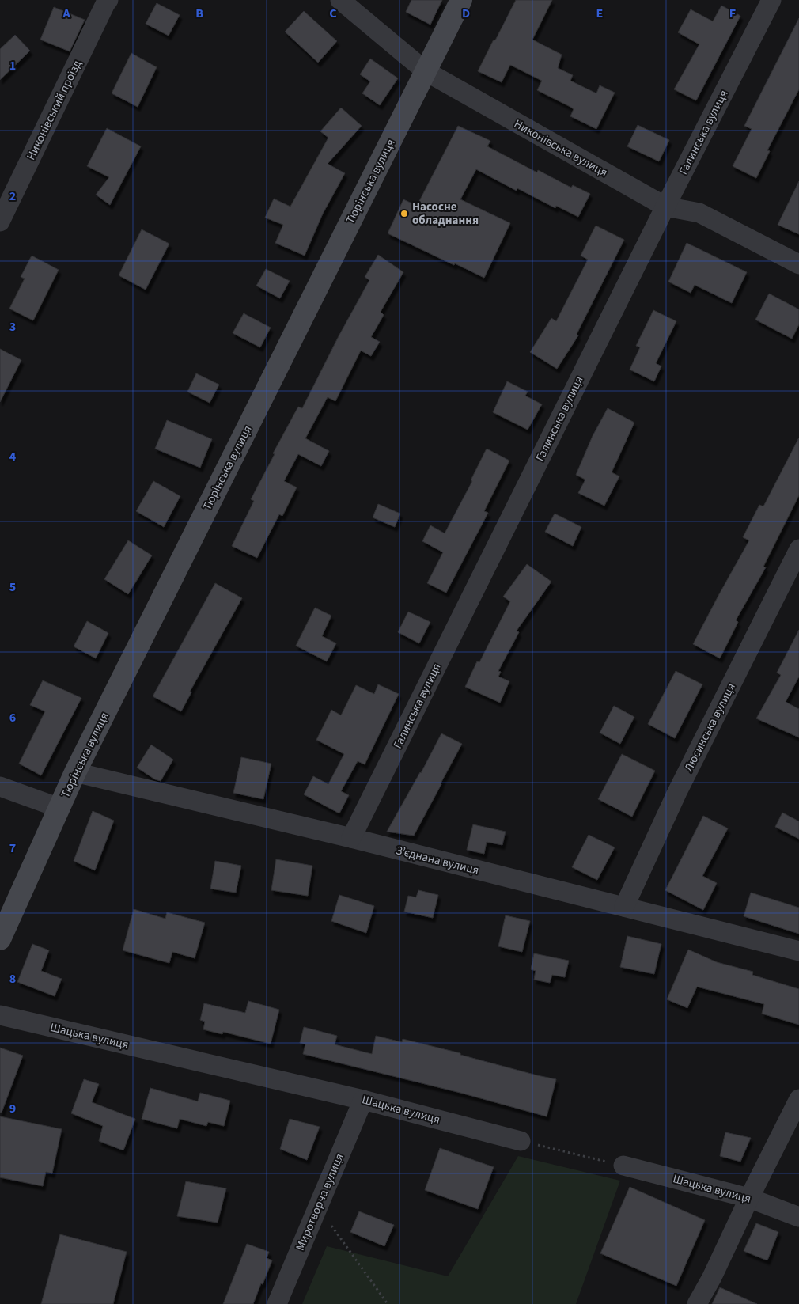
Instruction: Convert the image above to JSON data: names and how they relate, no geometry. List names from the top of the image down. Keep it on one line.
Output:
{"streets":{"main road":["Тюрінська вулиця"],"street":["Никонівський проїзд","Галинська вулиця","Никонівська вулиця","Люсинська вулиця","З’єднана вулиця","Шацька вулиця","Миротворча вулиця"]},"crossings":[["Галинська вулиця","Никонівська вулиця"],["Галинська вулиця","З’єднана вулиця"],["Никонівська вулиця","Тюрінська вулиця"],["Тюрінська вулиця","З’єднана вулиця"],["Люсинська вулиця","З’єднана вулиця"],["Шацька вулиця","Миротворча вулиця"]],"places":["Насосне обладнання"],"grid":{"columns":["A","B","C","D","E","F"],"rows":["1","2","3","4","5","6","7","8","9"]}}
